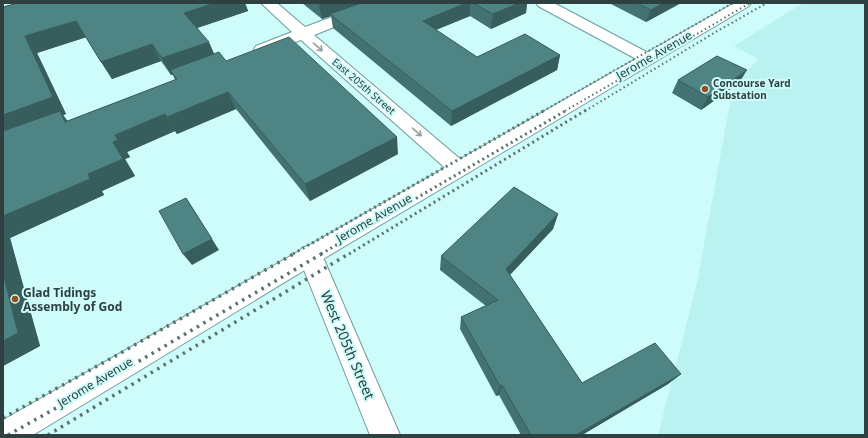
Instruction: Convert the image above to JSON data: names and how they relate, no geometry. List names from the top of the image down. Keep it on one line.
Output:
{"streets":{"street":["Jerome Avenue","East 205th Street","West 205th Street"]},"crossings":[["Jerome Avenue","East 205th Street"],["Jerome Avenue","West 205th Street"]],"one_way":["East 205th Street"],"places":["Concourse Yard Substation","Glad Tidings Assembly of God"]}
